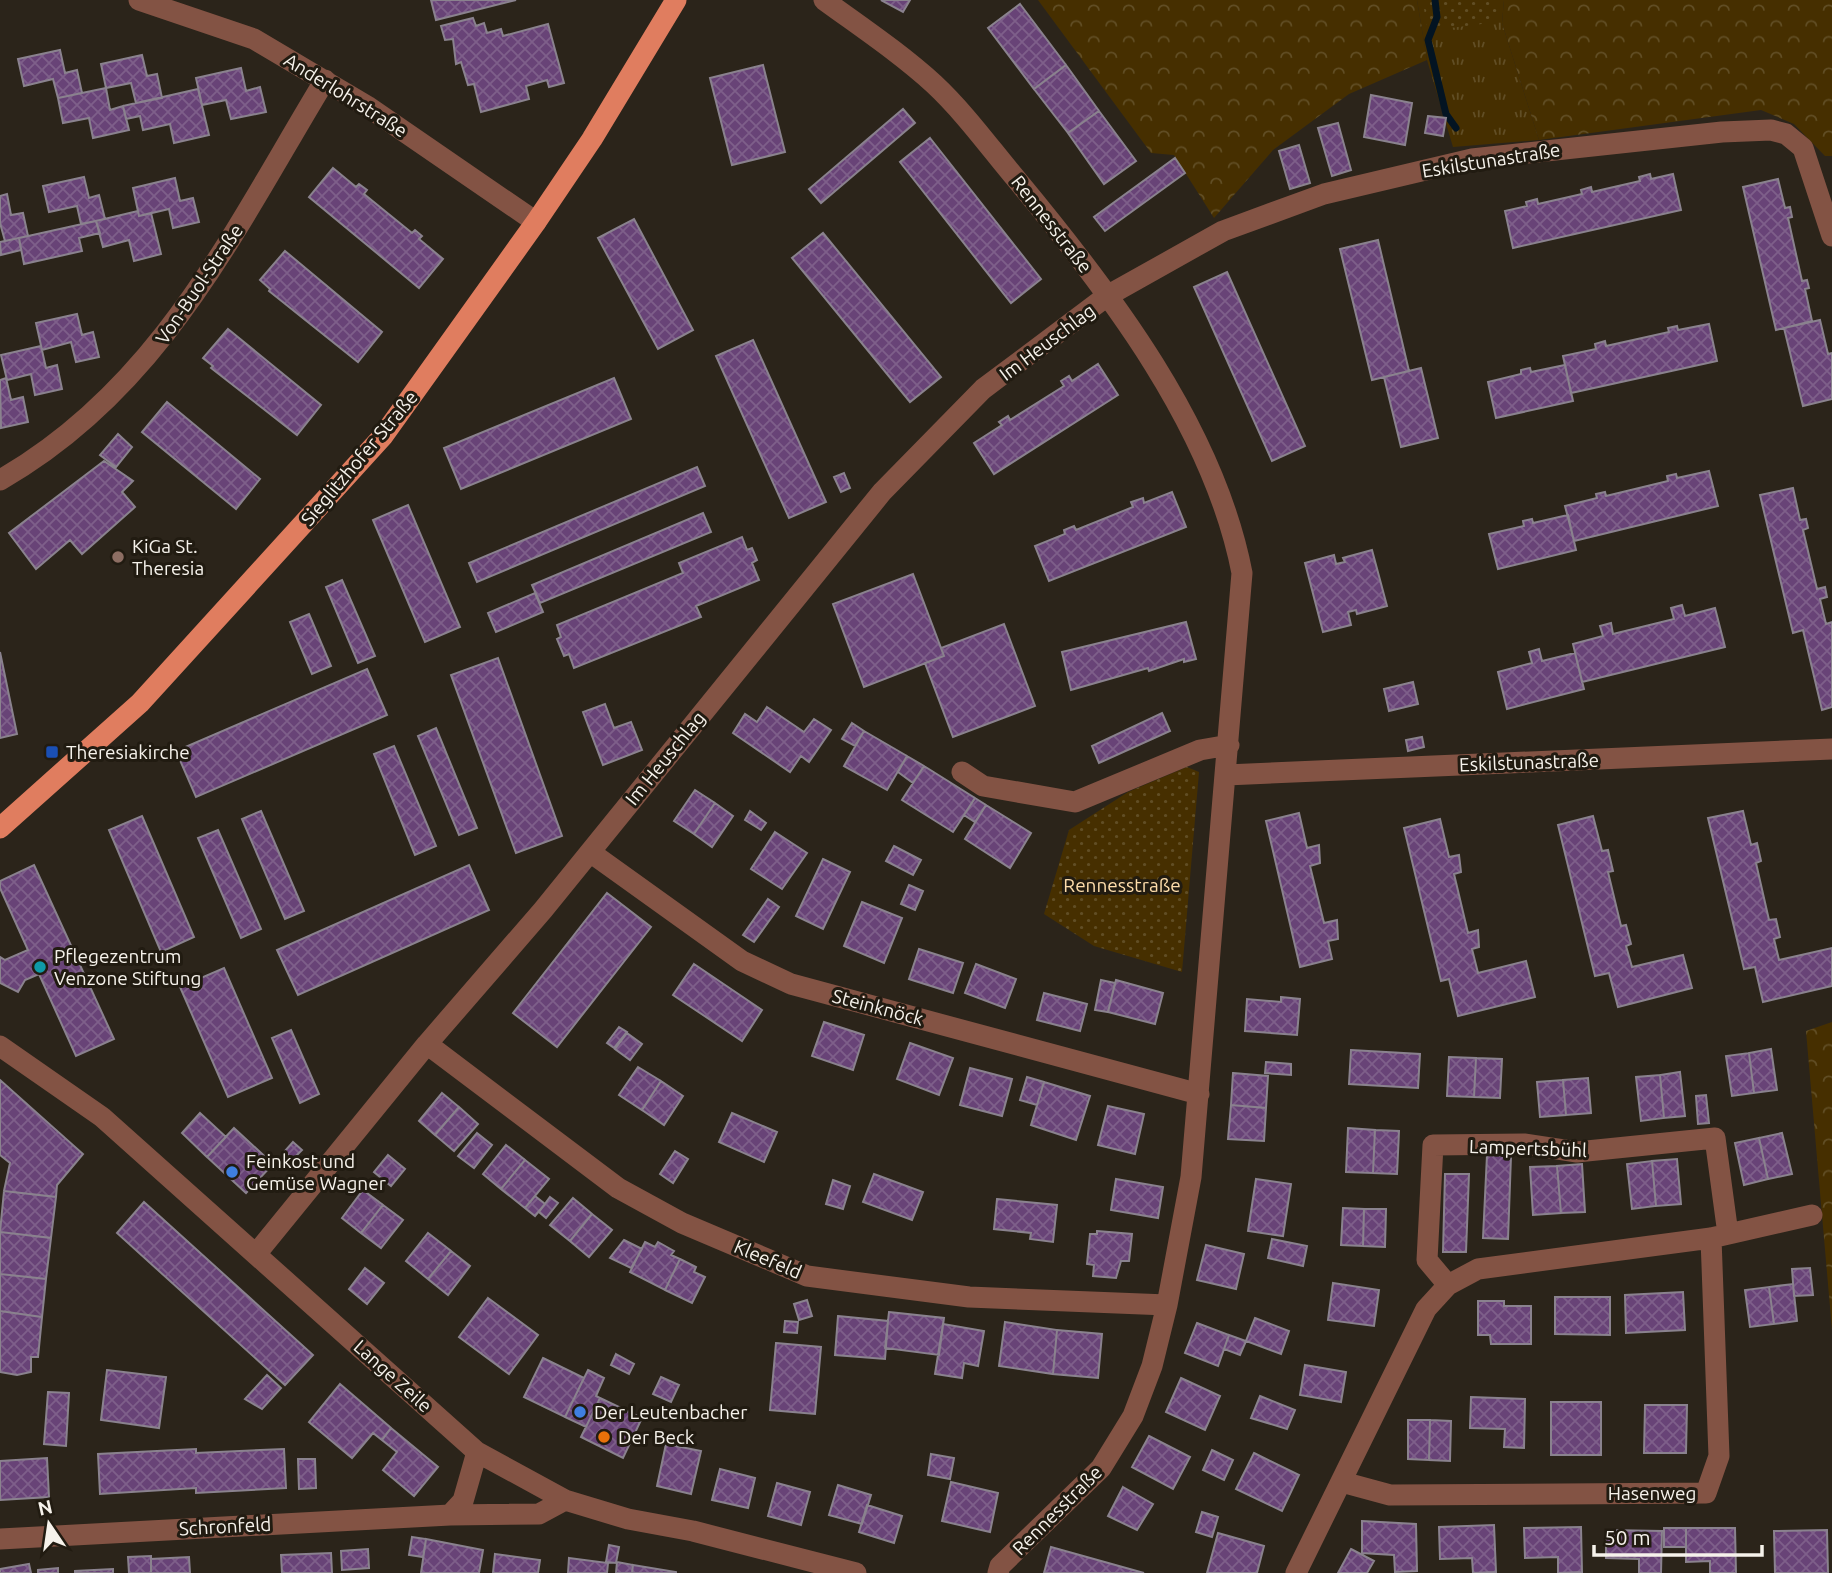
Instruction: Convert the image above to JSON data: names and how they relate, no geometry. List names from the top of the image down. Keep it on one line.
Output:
{"streets":{"main road":["Sieglitzhofer Straße"],"street":["Anderlohrstraße","Eskilstunastraße","Rennesstraße","Von-Buol-Straße","Im Heuschlag","Steinknöck","Lampertsbühl","Kleefeld","Lange Zeile","Hasenweg","Schronfeld"]},"crossings":[["Anderlohrstraße","Von-Buol-Straße"],["Anderlohrstraße","Sieglitzhofer Straße"],["Eskilstunastraße","Rennesstraße"],["Eskilstunastraße","Im Heuschlag"],["Rennesstraße","Im Heuschlag"],["Rennesstraße","Steinknöck"],["Rennesstraße","Kleefeld"],["Im Heuschlag","Steinknöck"],["Im Heuschlag","Kleefeld"],["Im Heuschlag","Lange Zeile"],["Lampertsbühl","Hasenweg"],["Lange Zeile","Schronfeld"]],"parks":["Rennesstraße"],"places":{"other":["KiGa St. Theresia","Pflegezentrum Venzone Stiftung","Feinkost und Gemüse Wagner","Der Leutenbacher","Der Beck"],"transit":["Theresiakirche"]},"scale_bar":"50 m","north":"top"}
